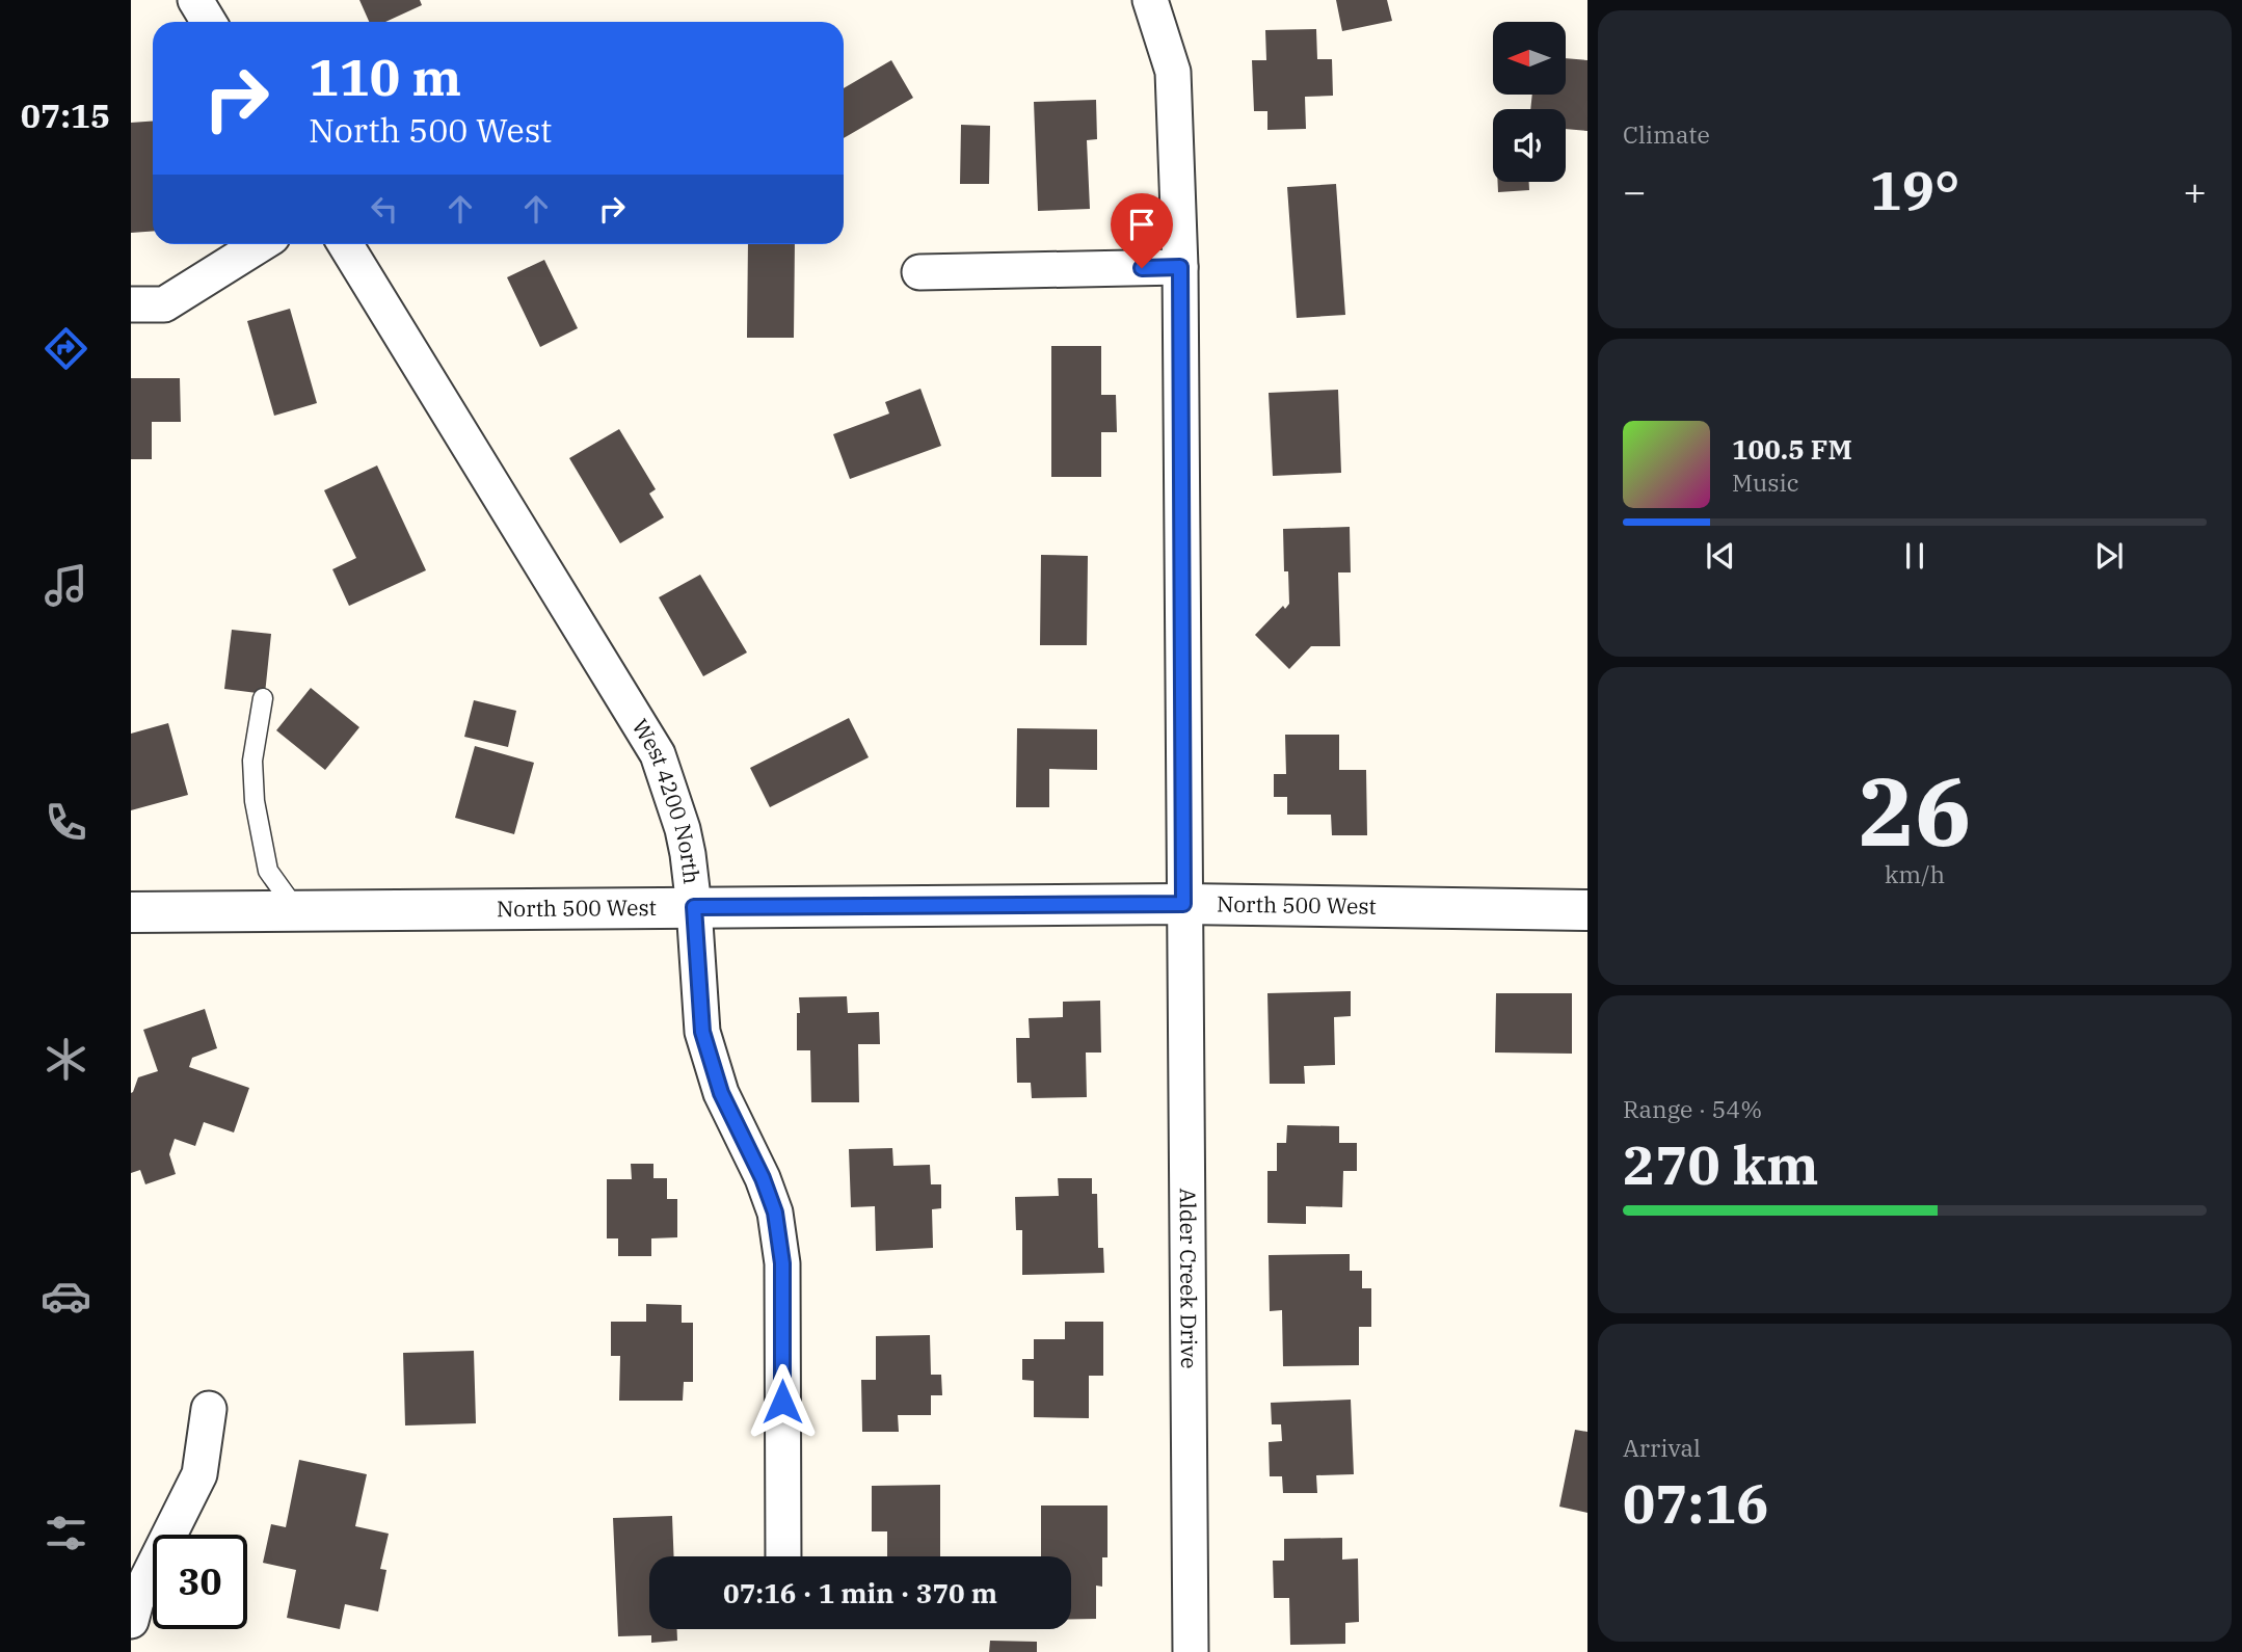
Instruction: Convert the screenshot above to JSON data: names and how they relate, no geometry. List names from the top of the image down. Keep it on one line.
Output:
{"streets":{"street":["West 4200 North","North 500 West","Alder Creek Drive"]},"crossings":[["West 4200 North","North 500 West"],["North 500 West","Alder Creek Drive"]],"north":"left","page":{"tabs":"07:15","tile":["Climate",["26","km/h"],["Range · 54%","270 km"],["Arrival","07:16"]],"turn":["110 m","North 500 West"],"heat":["−","19°","+"],"song":["100.5 FM","Music"],"limit":"30","trip":"07:16 · 1 min · 370 m"}}
